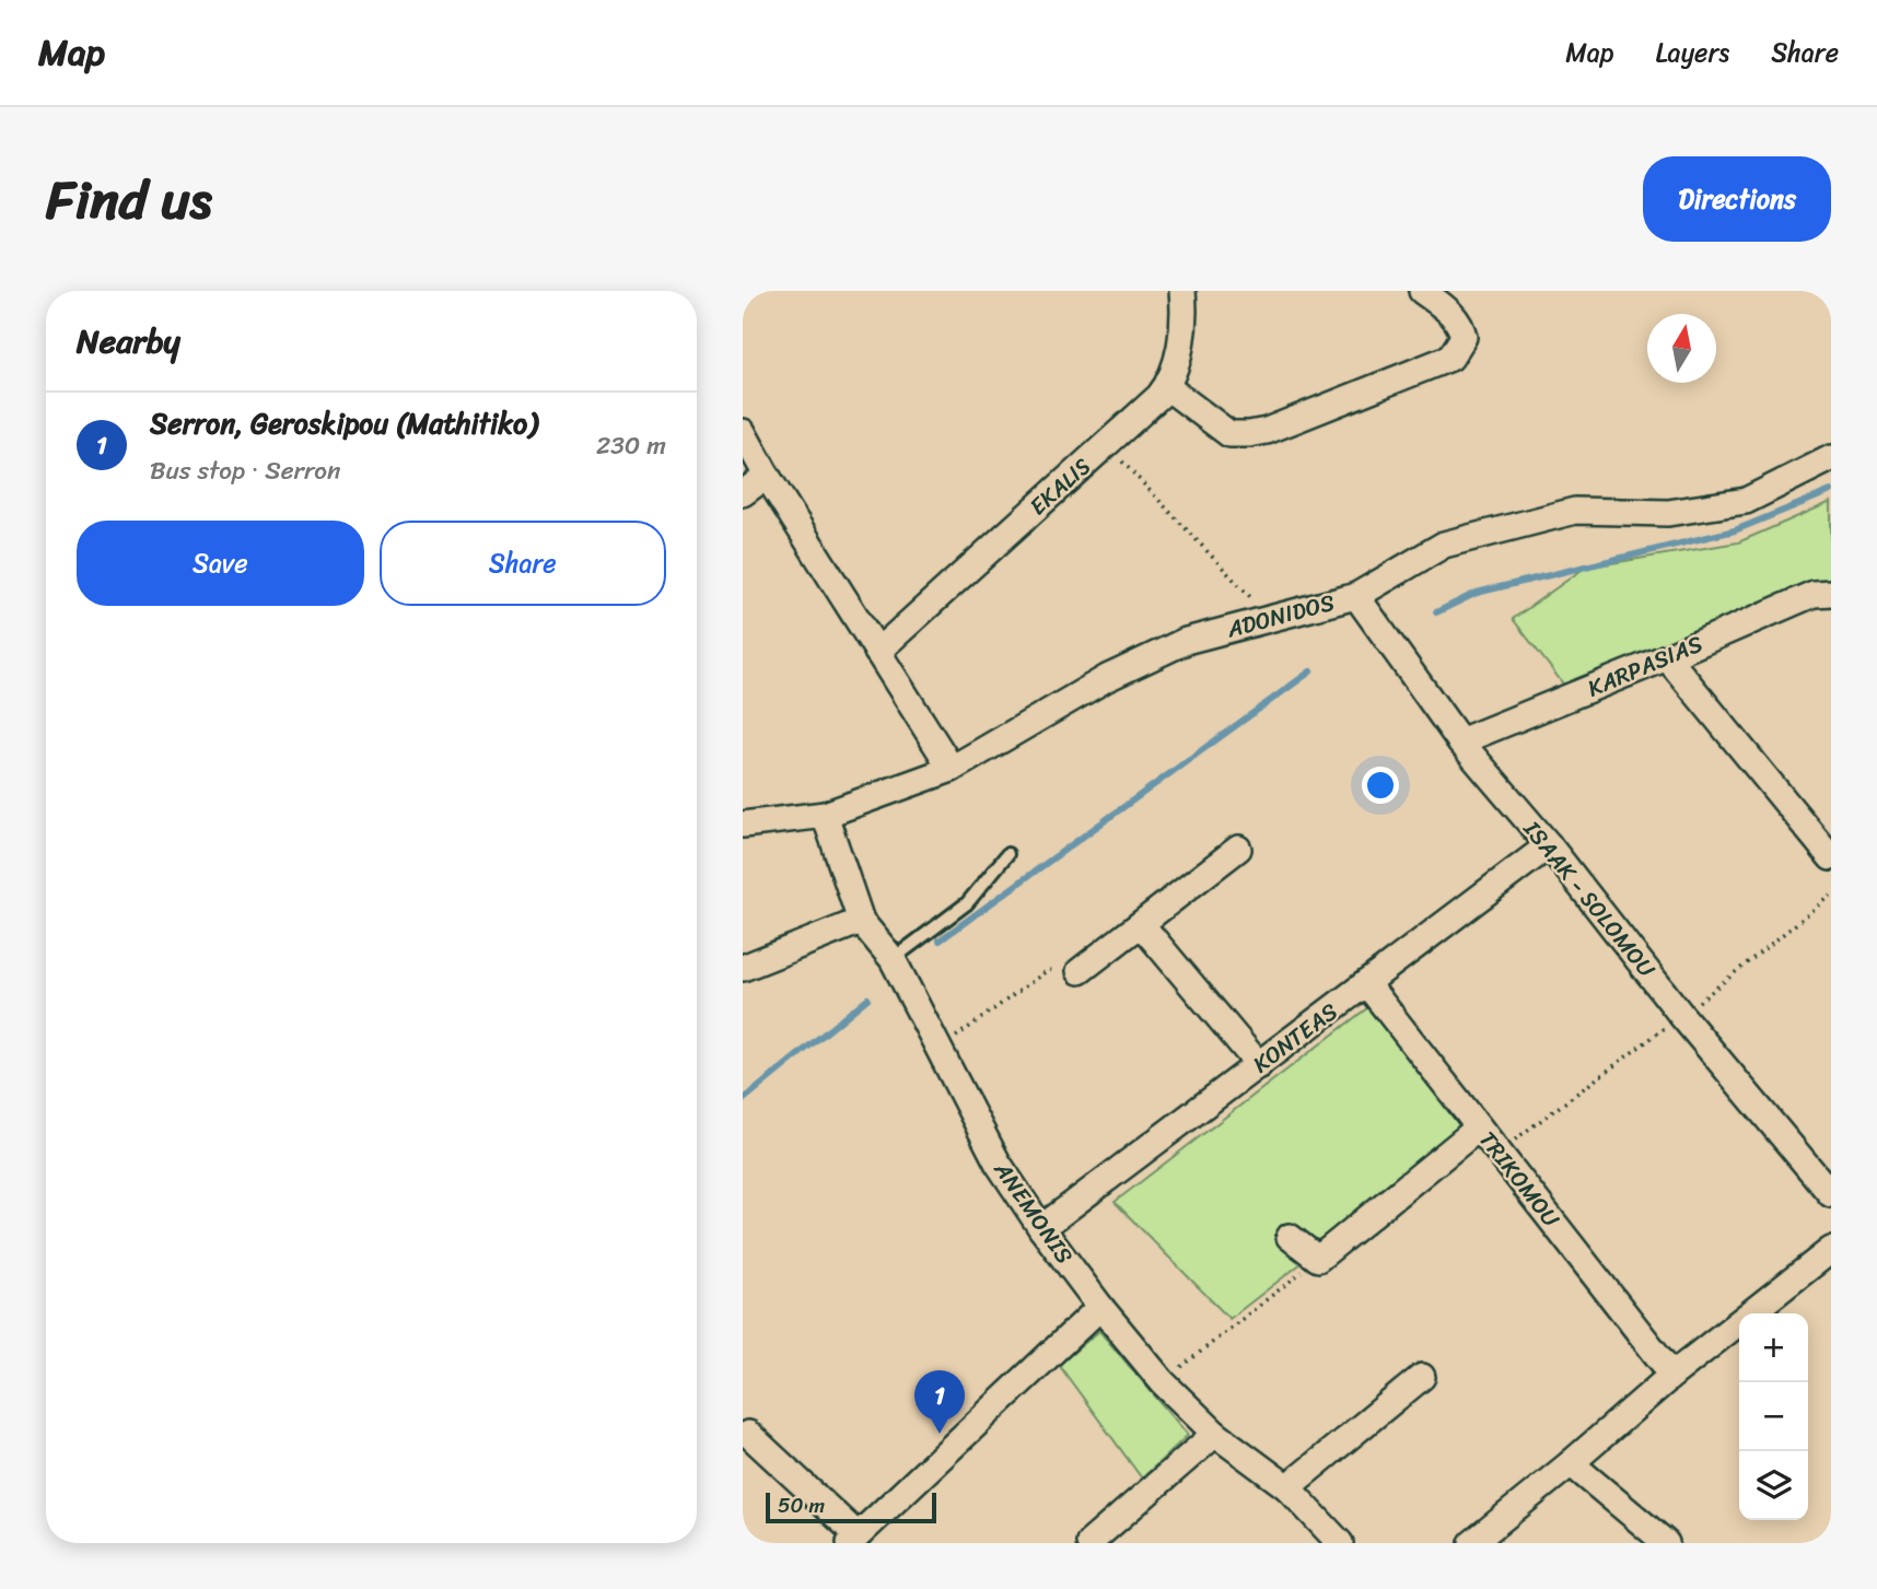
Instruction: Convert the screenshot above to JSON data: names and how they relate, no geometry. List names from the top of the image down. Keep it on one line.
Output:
{"streets":{"street":["EKALIS","ADONIDOS","KARPASIAS","ISAAK - SOLOMOU","KONTEAS","TRIKOMOU","ANEMONIS"]},"crossings":[["ADONIDOS","ISAAK - SOLOMOU"],["ADONIDOS","ANEMONIS"],["KARPASIAS","ISAAK - SOLOMOU"],["ISAAK - SOLOMOU","KONTEAS"],["KONTEAS","TRIKOMOU"],["KONTEAS","ANEMONIS"]],"scale_bar":"50 m","north":"top","page":{"header":"Map","nav":["Map","Layers","Share"],"title":"Find us","buttons":["Directions",["Save","Share"]],"heading":"Nearby","list":[{"mark":"1","name":"Serron, Geroskipou (Mathitiko)","note":"Bus stop · Serron","value":"230 m"}],"map_buttons":["+","−"],"pins":"1","scale":"50 m"}}
